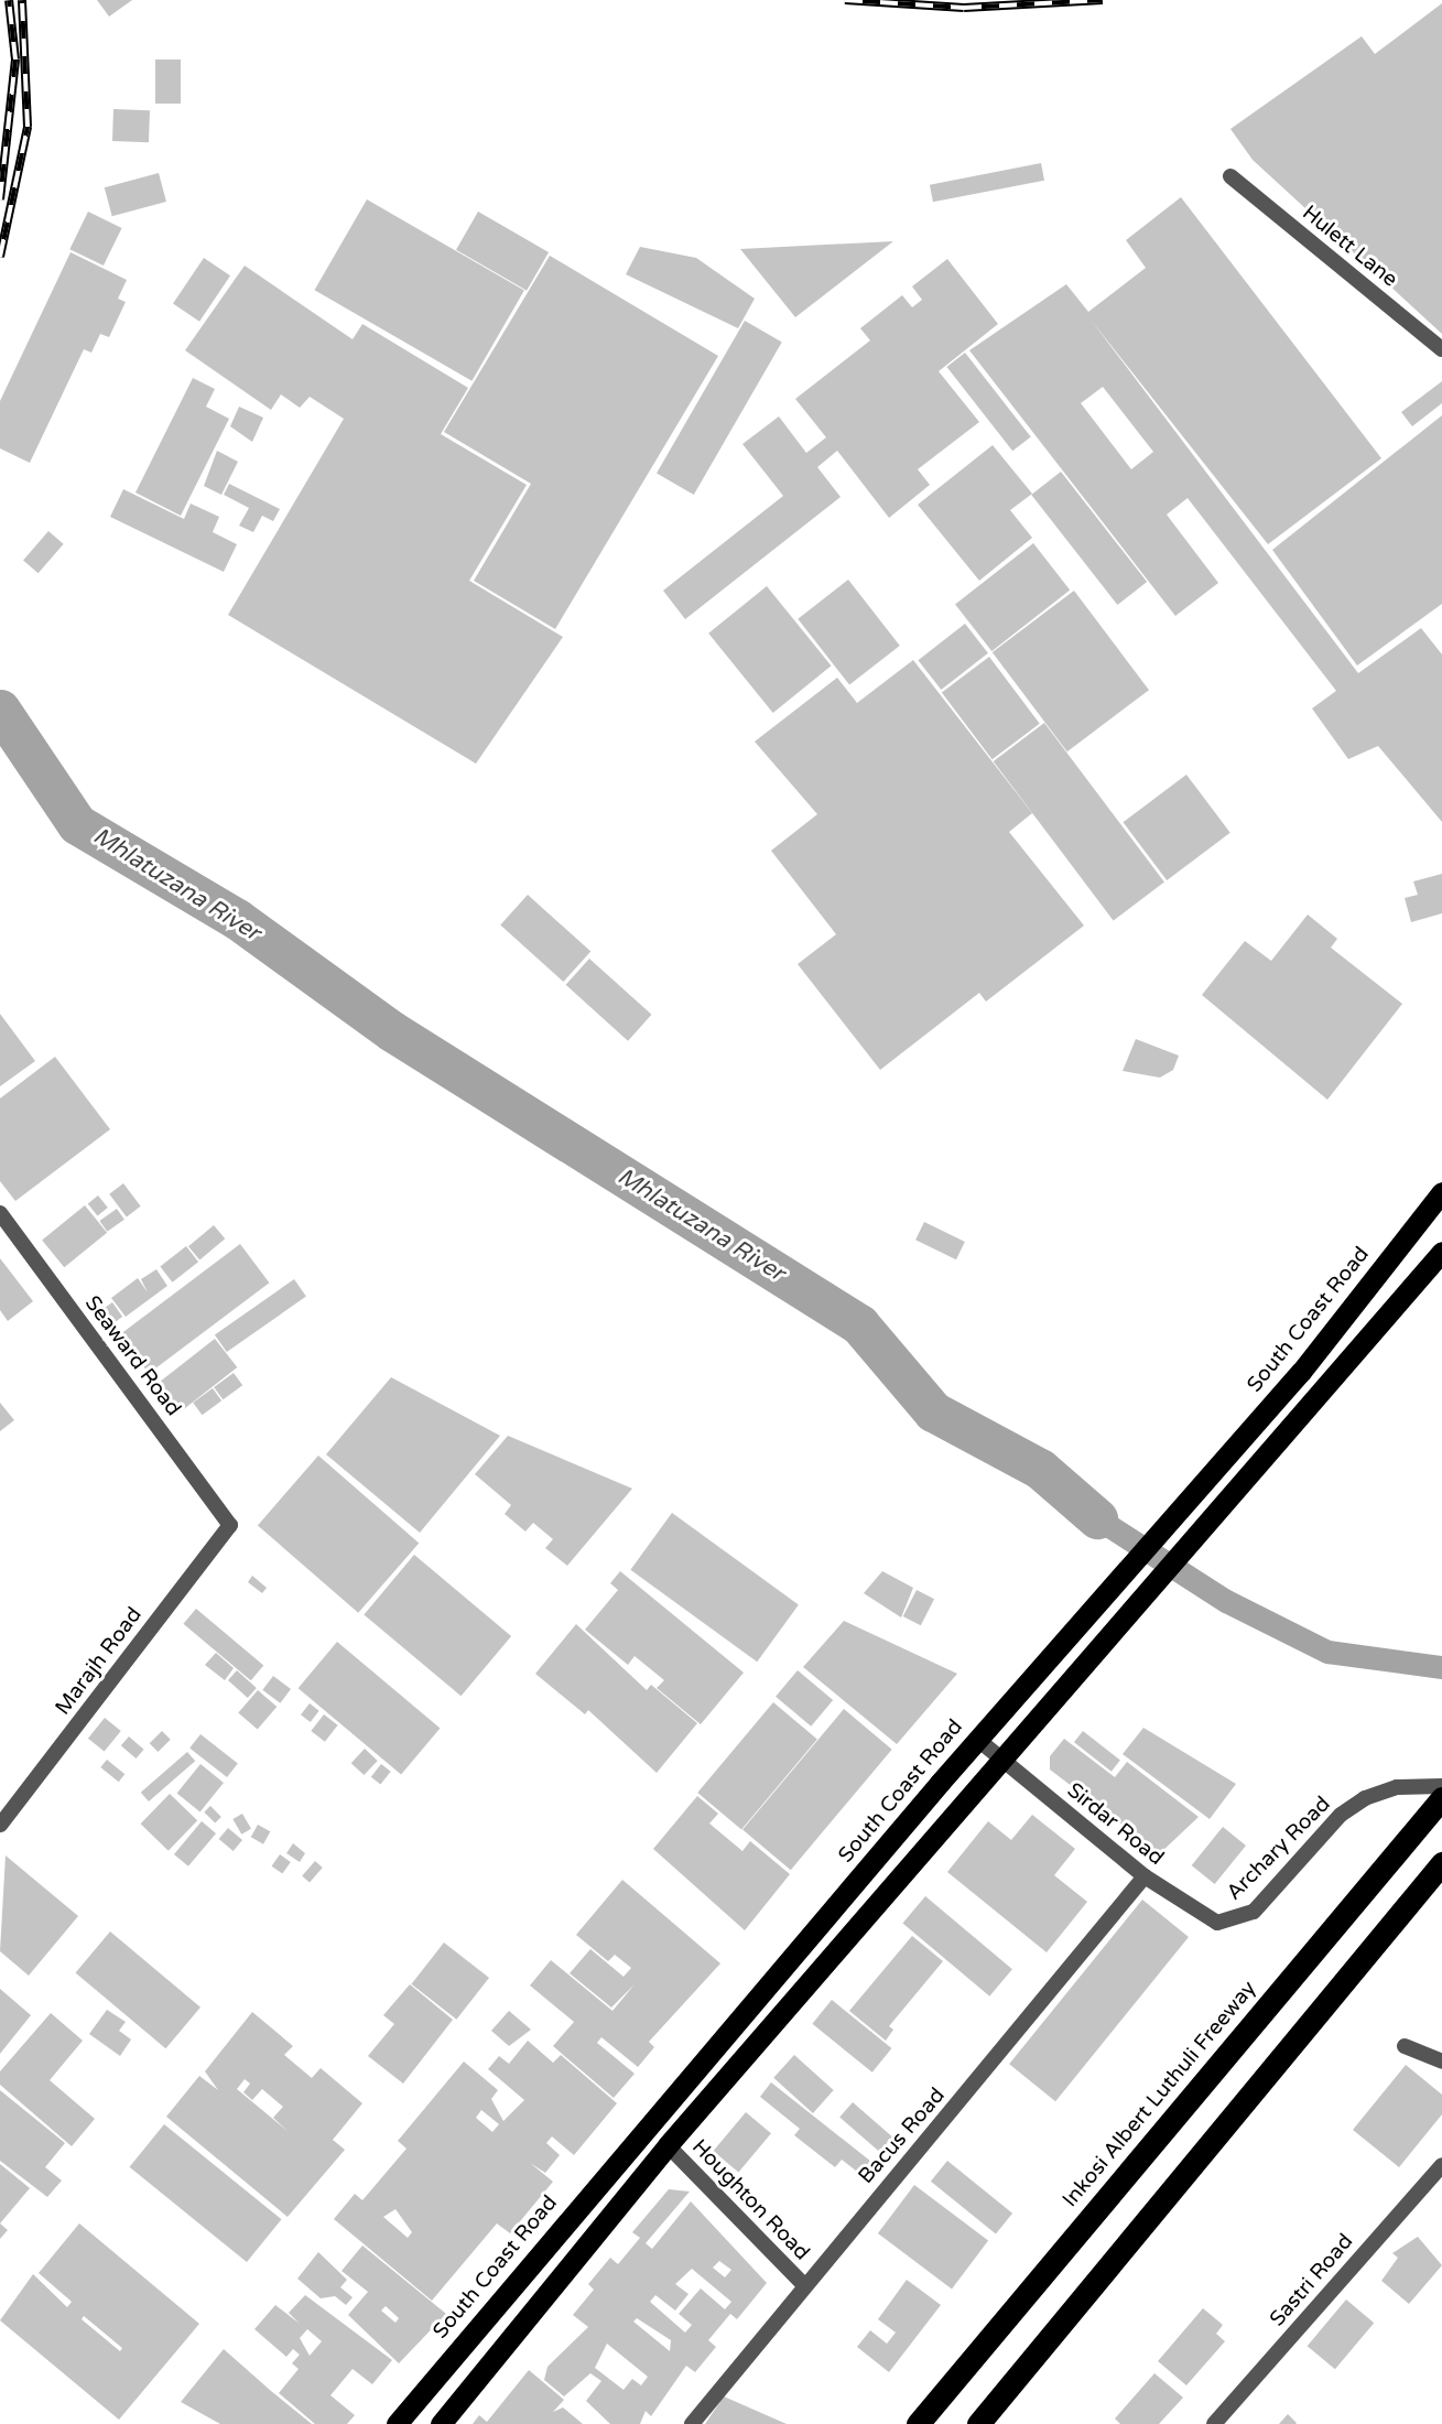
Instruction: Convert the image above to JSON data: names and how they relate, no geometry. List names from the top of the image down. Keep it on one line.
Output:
{"streets":{"highway":["South Coast Road","Inkosi Albert Luthuli Freeway"],"street":["Hulett Lane","Seaward Road","Marajh Road","Sirdar Road","Archary Road","Bacus Road","Houghton Road","Sastri Road"]},"crossings":[["South Coast Road","Sirdar Road"],["Seaward Road","Marajh Road"],["Sirdar Road","Archary Road"],["Sirdar Road","Bacus Road"],["Bacus Road","Houghton Road"]],"water":["Mhlatuzana River"]}
